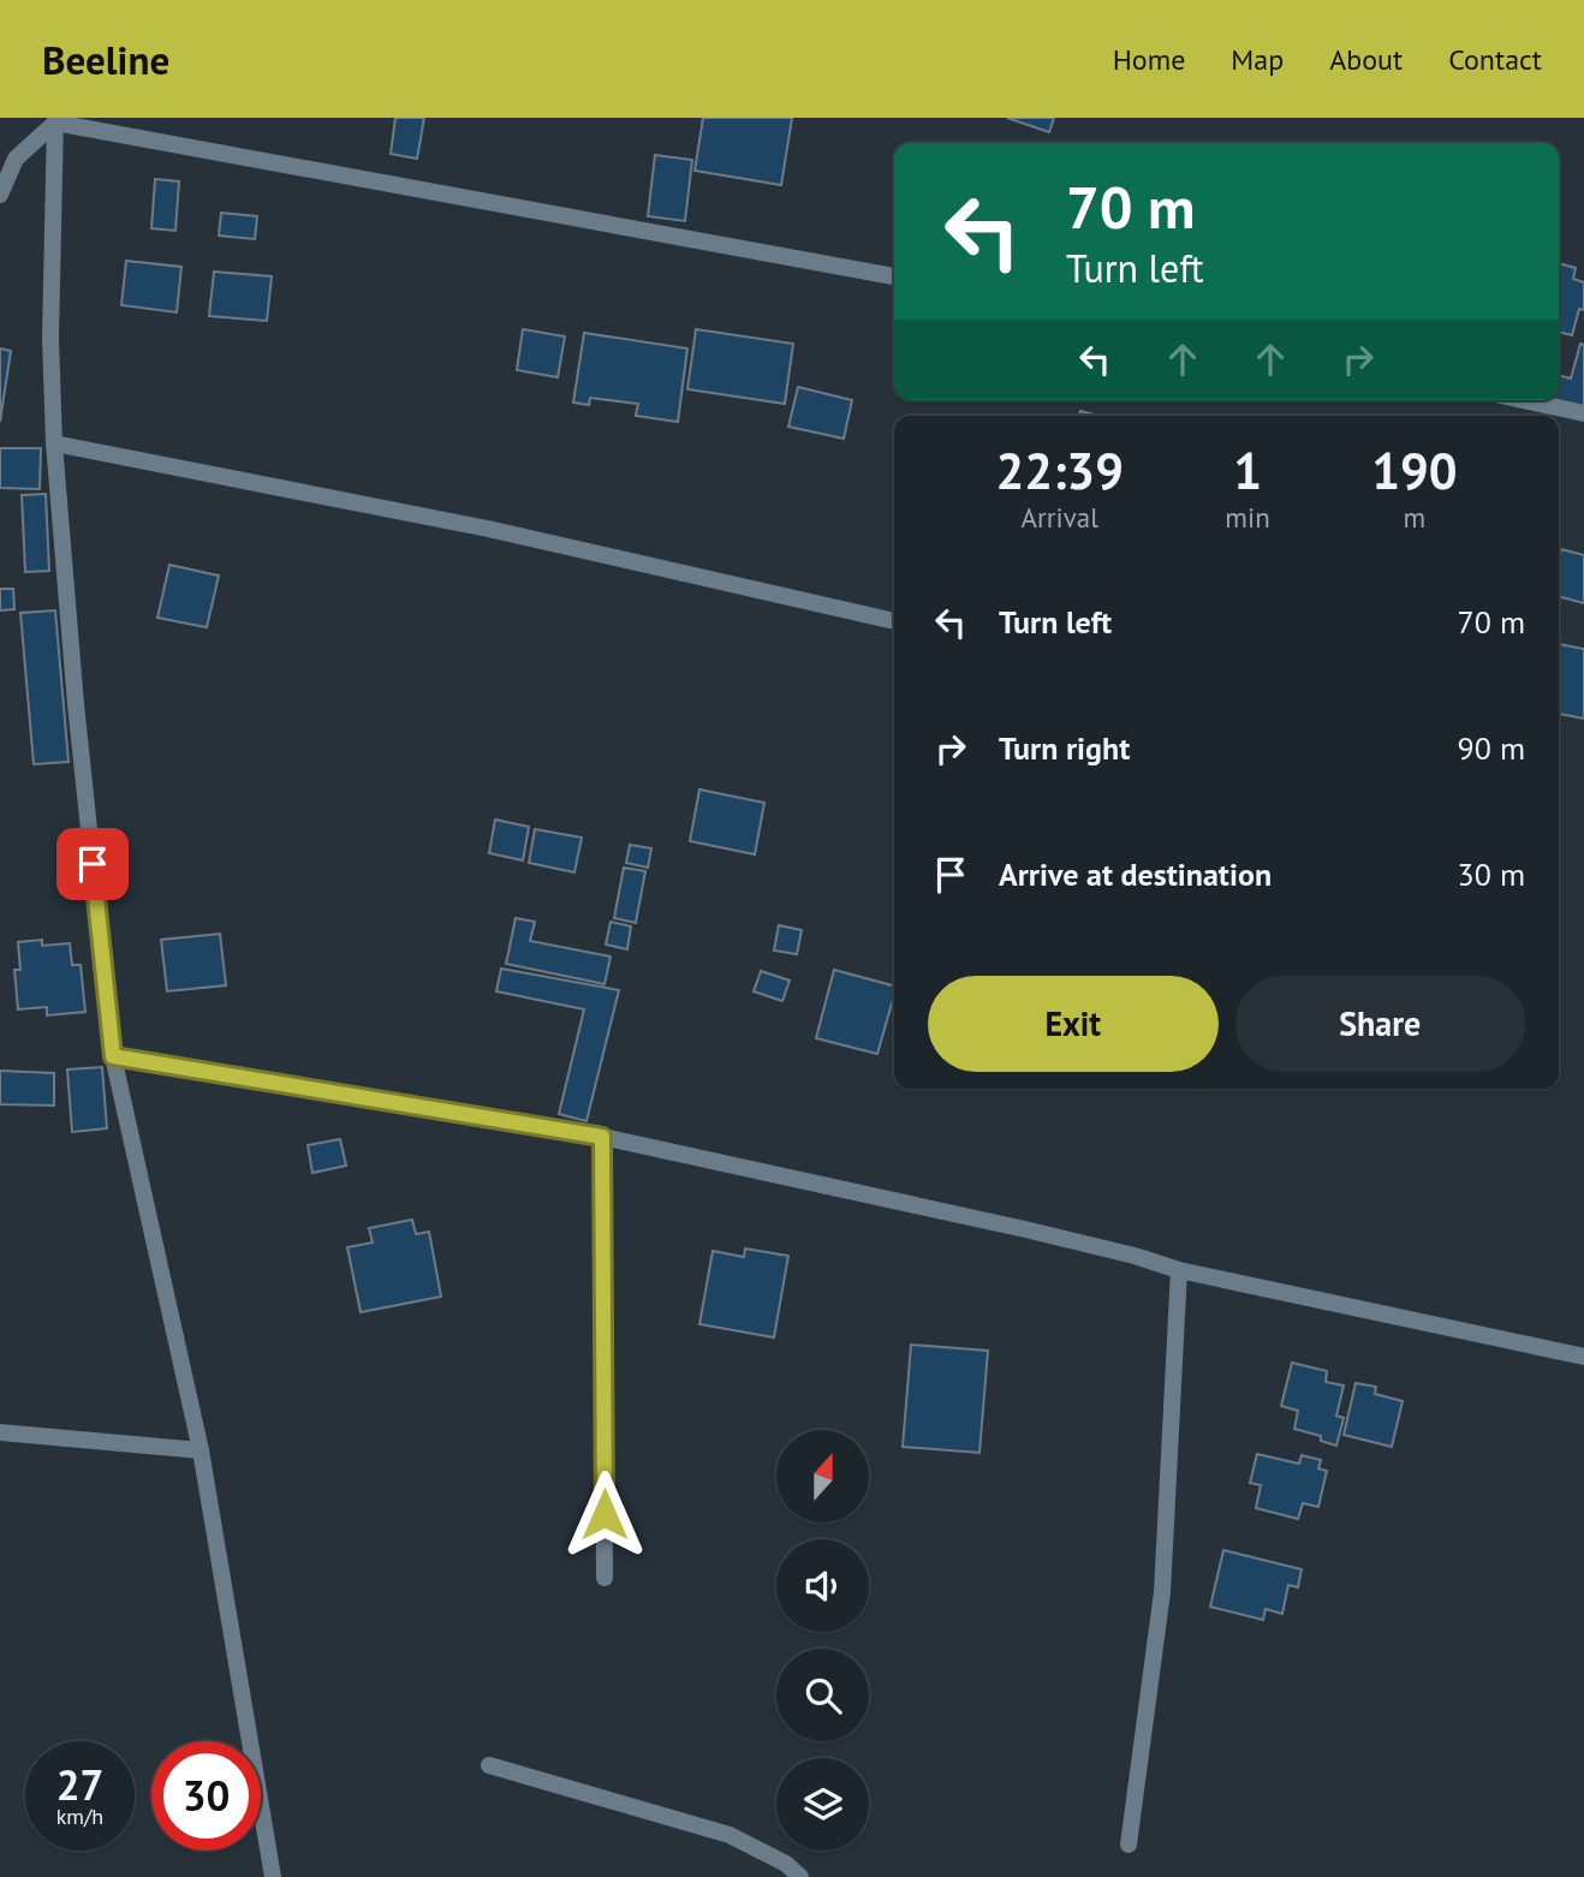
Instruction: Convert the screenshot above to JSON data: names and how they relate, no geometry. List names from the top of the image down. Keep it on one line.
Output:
{"north":"top","page":{"header":"Beeline","nav":["Home","Map","About","Contact"],"turn":["70 m","Turn left"],"eta":["22:39","Arrival","1","min","190","m"],"list":[{"name":"Turn left","value":"70 m"},{"name":"Turn right","value":"90 m"},{"name":"Arrive at destination","value":"30 m"}],"buttons":["Exit","Share"],"speed":"27 km/h","limit":"30"}}
